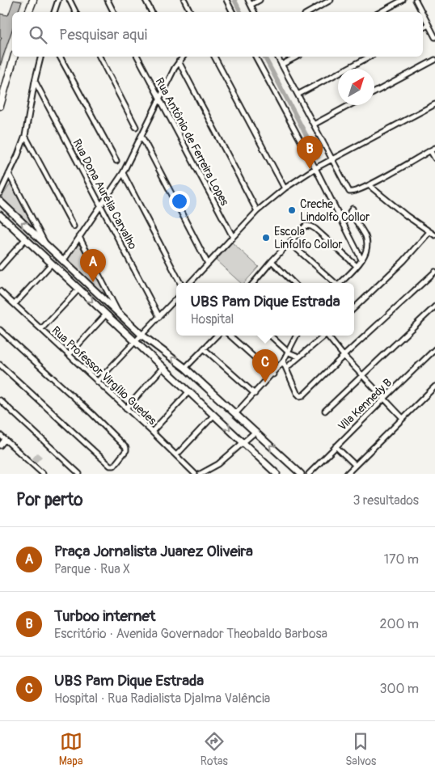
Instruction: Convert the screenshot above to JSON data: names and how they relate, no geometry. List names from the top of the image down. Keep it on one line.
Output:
{"streets":{"street":["Rua Antônio de Ferreira Lopes","Rua Dona Aurélia Carvalho","Rua Professor Virgílio Guedes","Vila Kennedy B"]},"places":["Creche Lindolfo Collor","Escola Linfolfo Collor"],"north":"top right","page":{"search":"Pesquisar aqui","pins":["B","A","C"],"popup":["UBS Pam Dique Estrada","Hospital"],"heading":["Por perto","3 resultados"],"list":[{"mark":"A","name":"Praça Jornalista Juarez Oliveira","note":"Parque · Rua X","value":"170 m"},{"mark":"B","name":"Turboo internet","note":"Escritório · Avenida Governador Theobaldo Barbosa","value":"200 m"},{"mark":"C","name":"UBS Pam Dique Estrada","note":"Hospital · Rua Radialista Djalma Valência","value":"300 m"}],"nav":["Mapa","Rotas","Salvos"]}}
